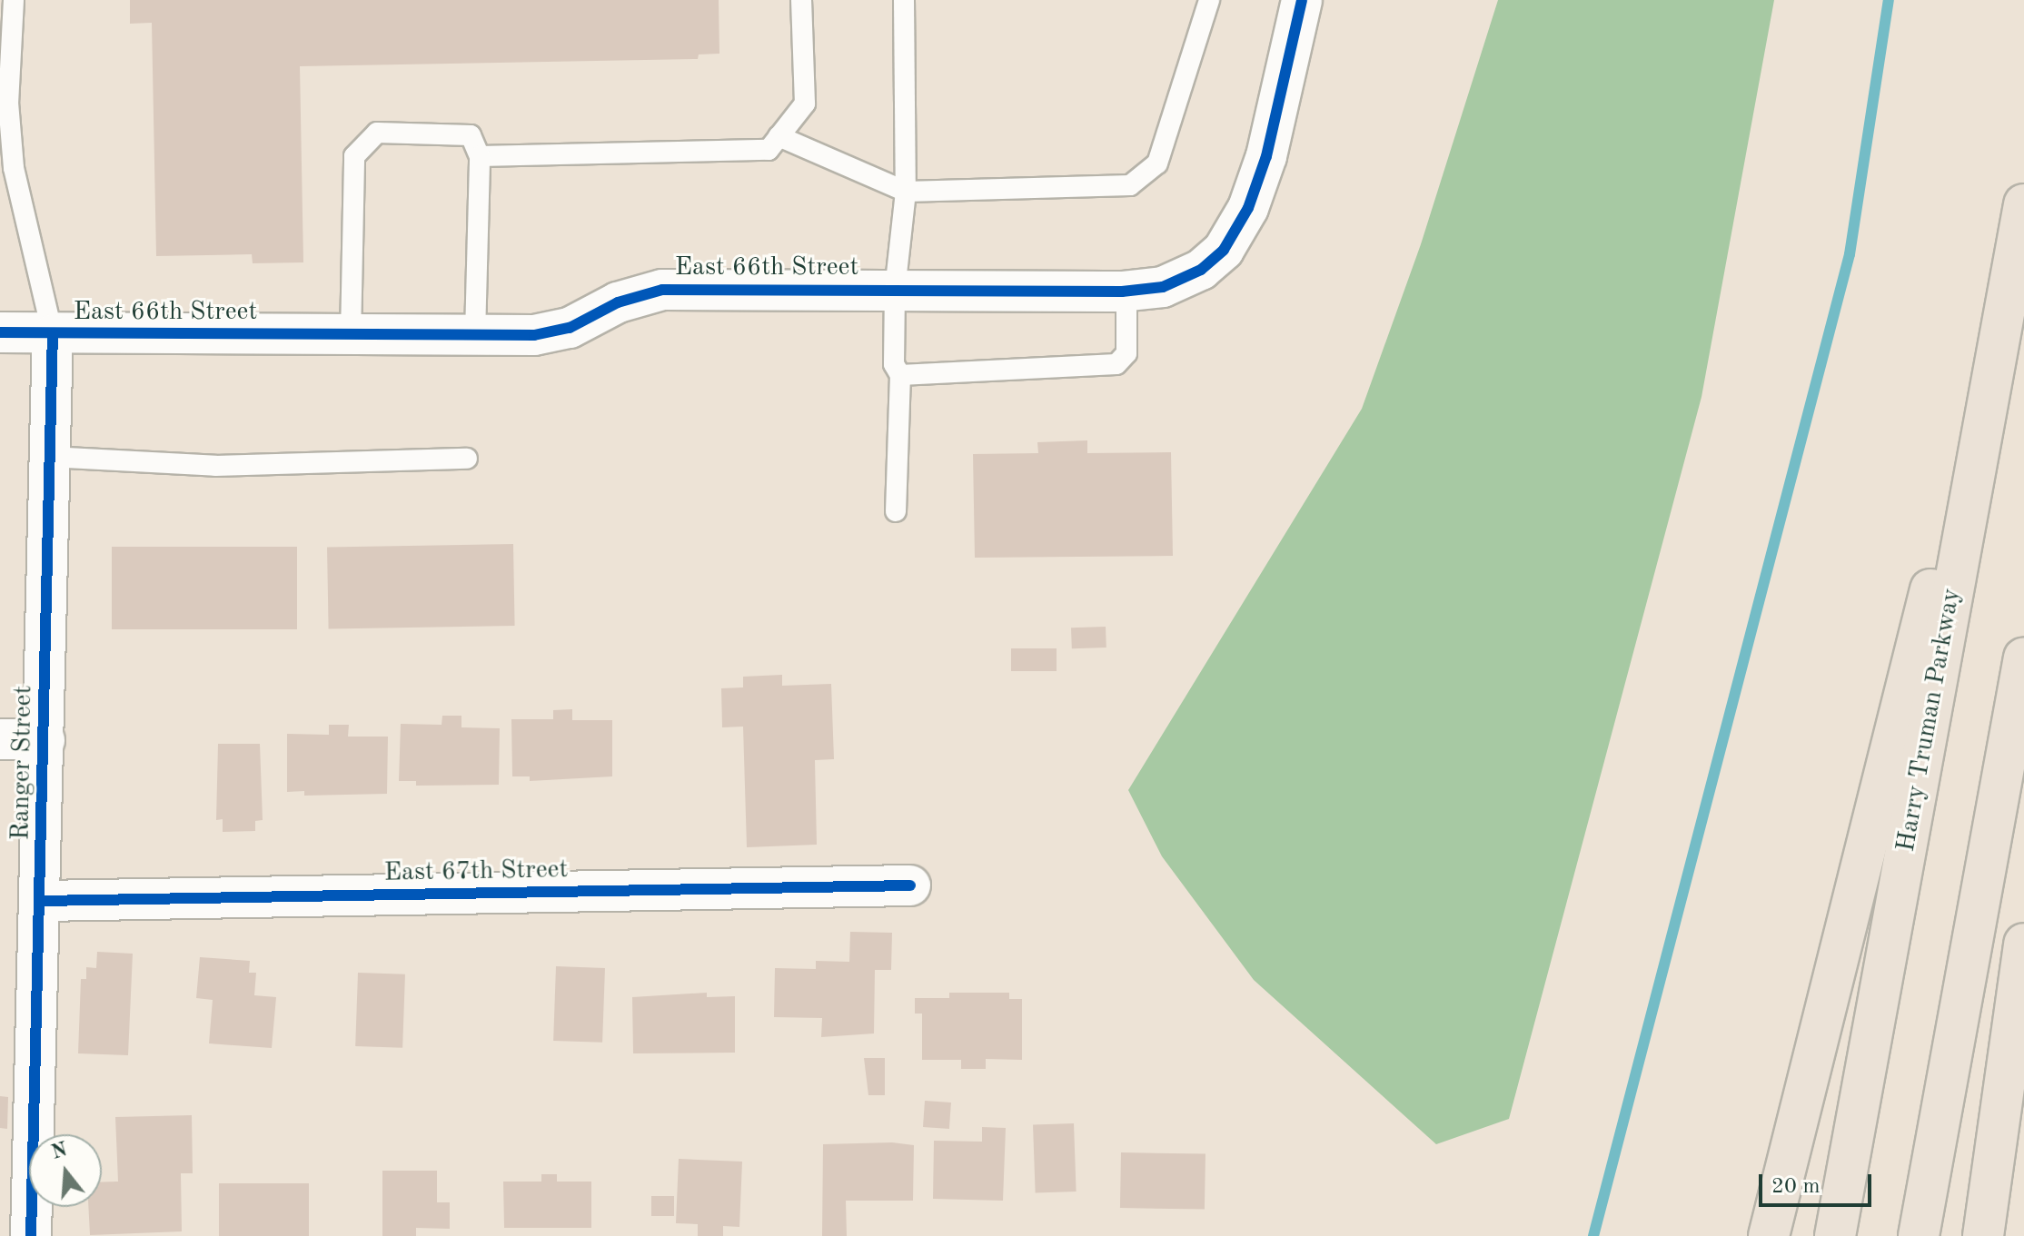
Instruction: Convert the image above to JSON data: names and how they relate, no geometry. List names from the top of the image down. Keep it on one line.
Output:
{"streets":{"highway":["Harry Truman Parkway"],"street":["East 66th Street","Ranger Street","East 67th Street"]},"crossings":[["East 66th Street","Ranger Street"],["Ranger Street","East 67th Street"]],"scale_bar":"20 m","north":"top"}
